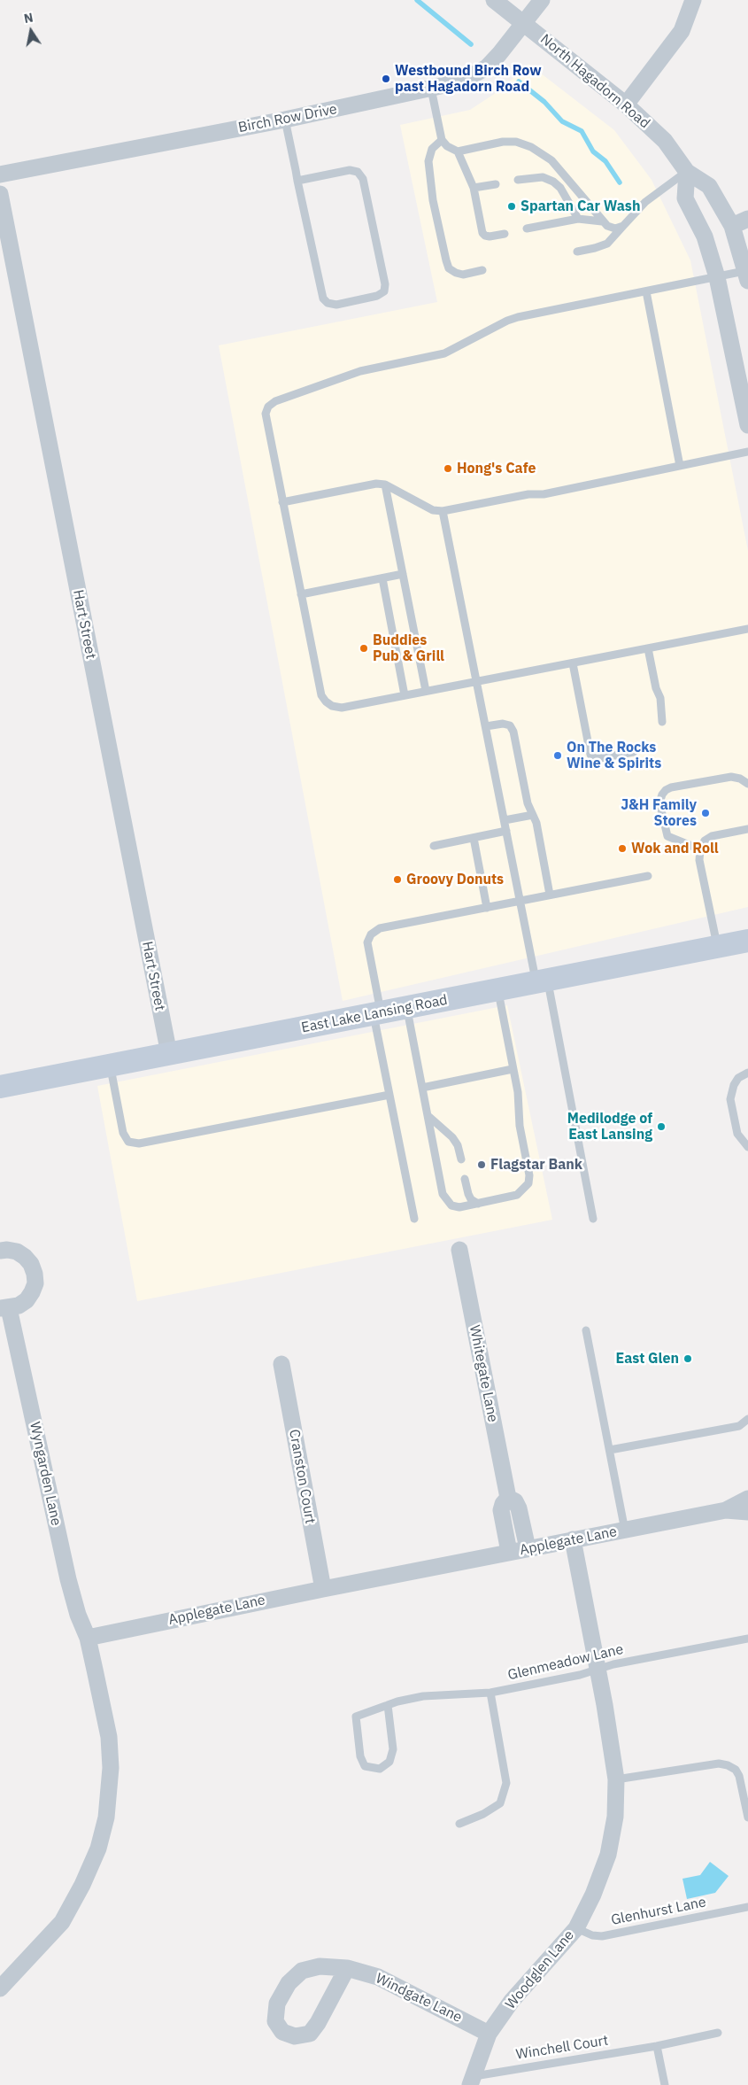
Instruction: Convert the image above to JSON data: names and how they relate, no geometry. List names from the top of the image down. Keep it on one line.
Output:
{"streets":{"main road":["East Lake Lansing Road"],"street":["North Hagadorn Road","Birch Row Drive","Hart Street","Whitegate Lane","Wyngarden Lane","Cranston Court","Applegate Lane","Woodglen Lane","Windgate Lane"],"lane":["Glenmeadow Lane","Glenhurst Lane","Winchell Court"]},"crossings":[["North Hagadorn Road","Birch Row Drive"],["Hart Street","East Lake Lansing Road"],["Whitegate Lane","Applegate Lane"],["Wyngarden Lane","Applegate Lane"],["Cranston Court","Applegate Lane"],["Applegate Lane","Woodglen Lane"],["Glenmeadow Lane","Woodglen Lane"],["Glenhurst Lane","Woodglen Lane"],["Woodglen Lane","Windgate Lane"],["Woodglen Lane","Winchell Court"]],"places":["Westbound Birch Row past Hagadorn Road","Spartan Car Wash","Hong's Cafe","Buddies Pub & Grill","On The Rocks Wine & Spirits","J&H Family Stores","Wok and Roll","Groovy Donuts","Medilodge of East Lansing","Flagstar Bank","East Glen"],"north":"top"}
